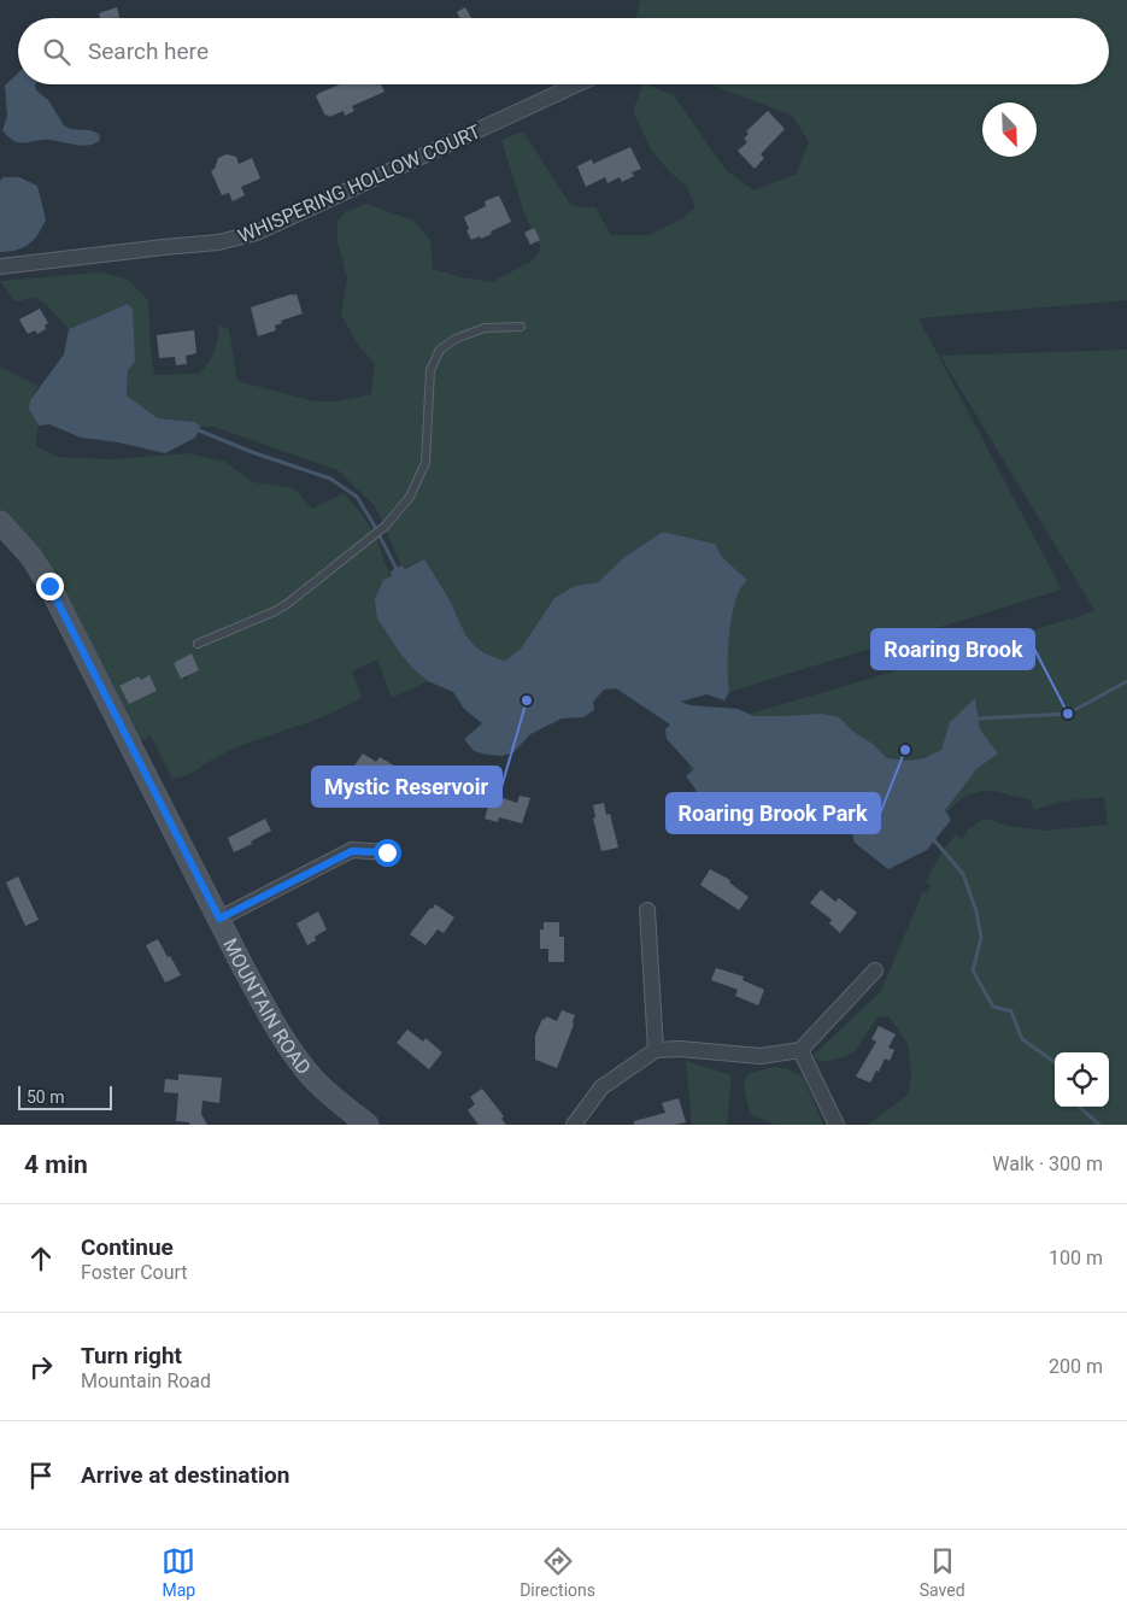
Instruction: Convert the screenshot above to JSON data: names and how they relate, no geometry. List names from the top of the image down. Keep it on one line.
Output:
{"streets":{"main road":["MOUNTAIN ROAD"],"street":["WHISPERING HOLLOW COURT"]},"places":["Mystic Reservoir","Roaring Brook","Roaring Brook Park"],"scale_bar":"50 m","north":"bottom right","page":{"search":"Search here","scale":"50 m","heading":["4 min","Walk · 300 m"],"list":[["Continue","Foster Court","100 m"],["Turn right","Mountain Road","200 m"],"Arrive at destination"],"nav":["Map","Directions","Saved"]}}
